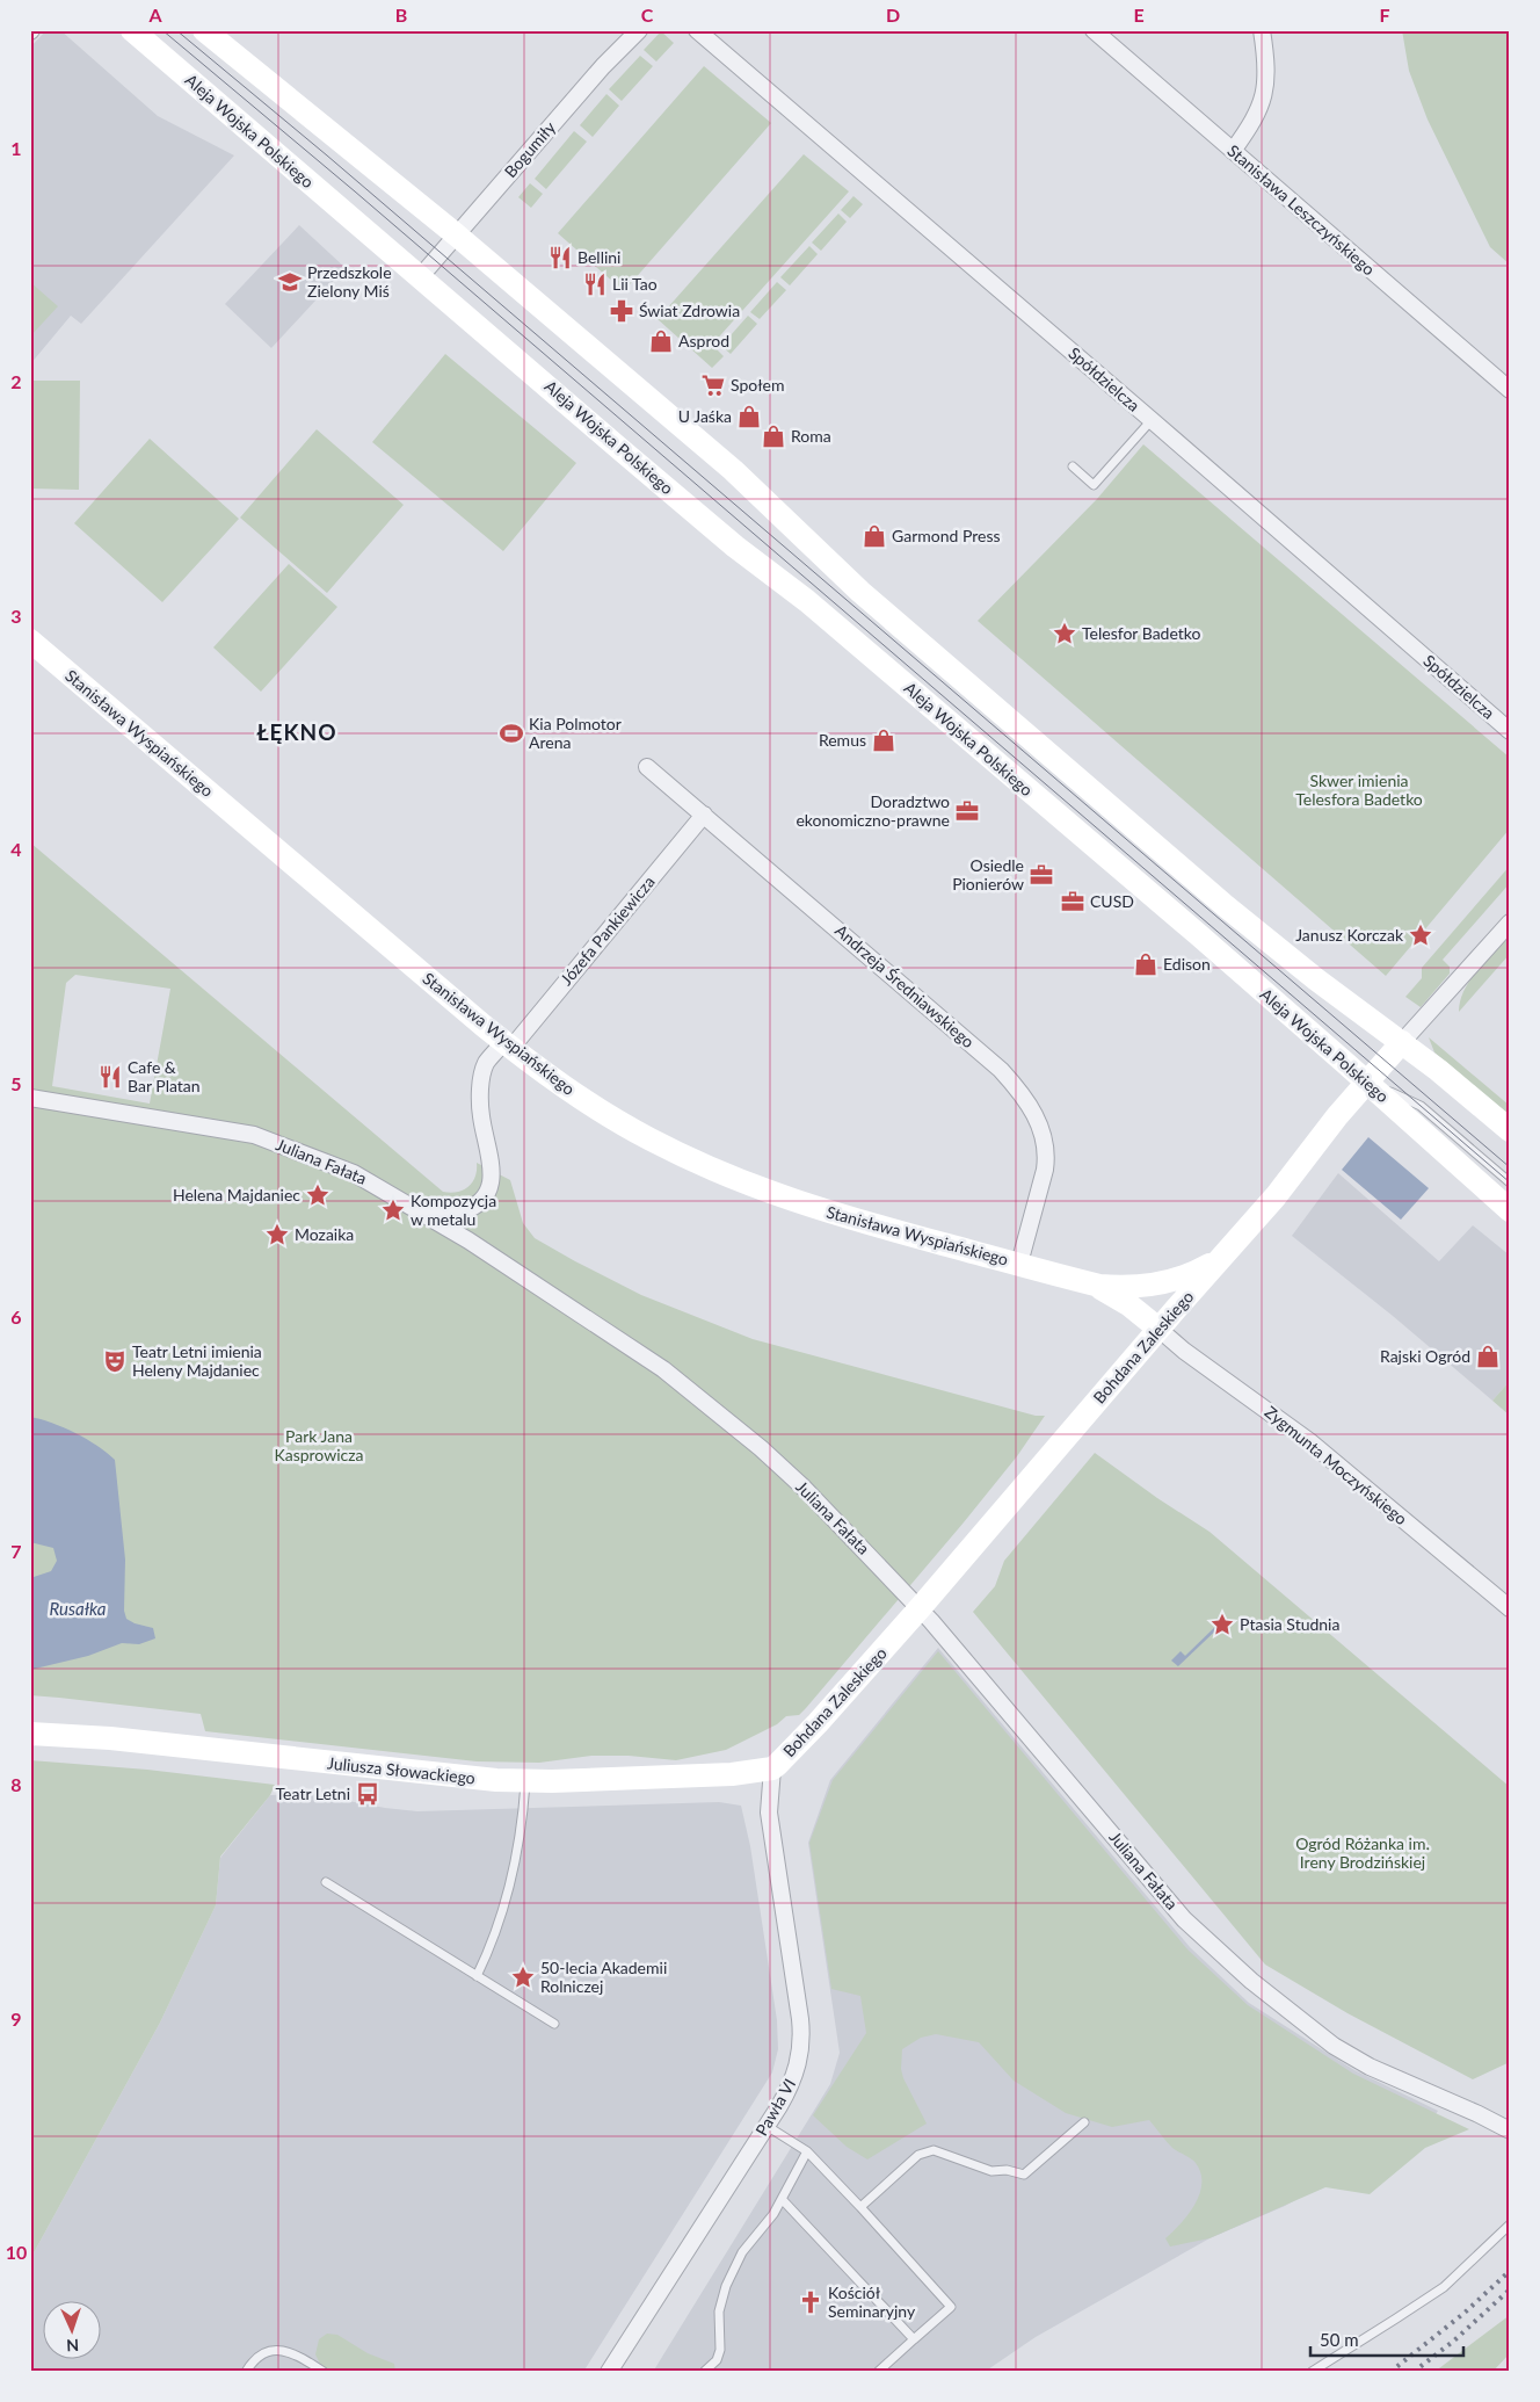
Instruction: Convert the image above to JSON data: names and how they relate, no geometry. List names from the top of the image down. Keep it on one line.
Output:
{"streets":{"main road":["Aleja Wojska Polskiego","Stanisława Wyspiańskiego","Bohdana Zaleskiego","Juliusza Słowackiego"],"street":["Bogumiły","Stanisława Leszczyńskiego","Spółdzielcza","Józefa Pankiewicza","Andrzeja Średniawskiego","Juliana Fałata","Zygmunta Moczyńskiego","Pawła VI"]},"crossings":[["Aleja Wojska Polskiego","Bohdana Zaleskiego"],["Stanisława Wyspiańskiego","Józefa Pankiewicza"],["Stanisława Wyspiańskiego","Andrzeja Średniawskiego"],["Stanisława Wyspiańskiego","Bohdana Zaleskiego"],["Stanisława Wyspiańskiego","Zygmunta Moczyńskiego"],["Józefa Pankiewicza","Andrzeja Średniawskiego"],["Józefa Pankiewicza","Juliana Fałata"],["Juliana Fałata","Bohdana Zaleskiego"],["Bohdana Zaleskiego","Zygmunta Moczyńskiego"],["Bohdana Zaleskiego","Juliusza Słowackiego"],["Bohdana Zaleskiego","Pawła VI"],["Juliusza Słowackiego","Pawła VI"]],"districts":["ŁĘKNO"],"water":["Rusałka"],"parks":["Skwer imienia Telesfora Badetko","Park Jana Kasprowicza","Ogród Różanka im. Ireny Brodzińskiej"],"places":{"restaurant":["Bellini","Lii Tao","Cafe & Bar Platan"],"school or university":["Przedszkole Zielony Miś"],"pharmacy":["Świat Zdrowia"],"shop":["Asprod","U Jaśka","Roma","Garmond Press","Remus","Edison","Rajski Ogród"],"supermarket":["Społem"],"place":["Telesfor Badetko","Janusz Korczak","Helena Majdaniec","Kompozycja w metalu","Mozaika","Ptasia Studnia","50-lecia Akademii Rolniczej"],"sports":["Kia Polmotor Arena"],"office":["Doradztwo ekonomiczno-prawne","Osiedle Pionierów","CUSD"],"theatre":["Teatr Letni imienia Heleny Majdaniec"],"bus stop":["Teatr Letni"],"church":["Kościół Seminaryjny"]},"scale_bar":"50 m","north":"bottom","grid":{"columns":["A","B","C","D","E","F"],"rows":["1","2","3","4","5","6","7","8","9","10"]}}
